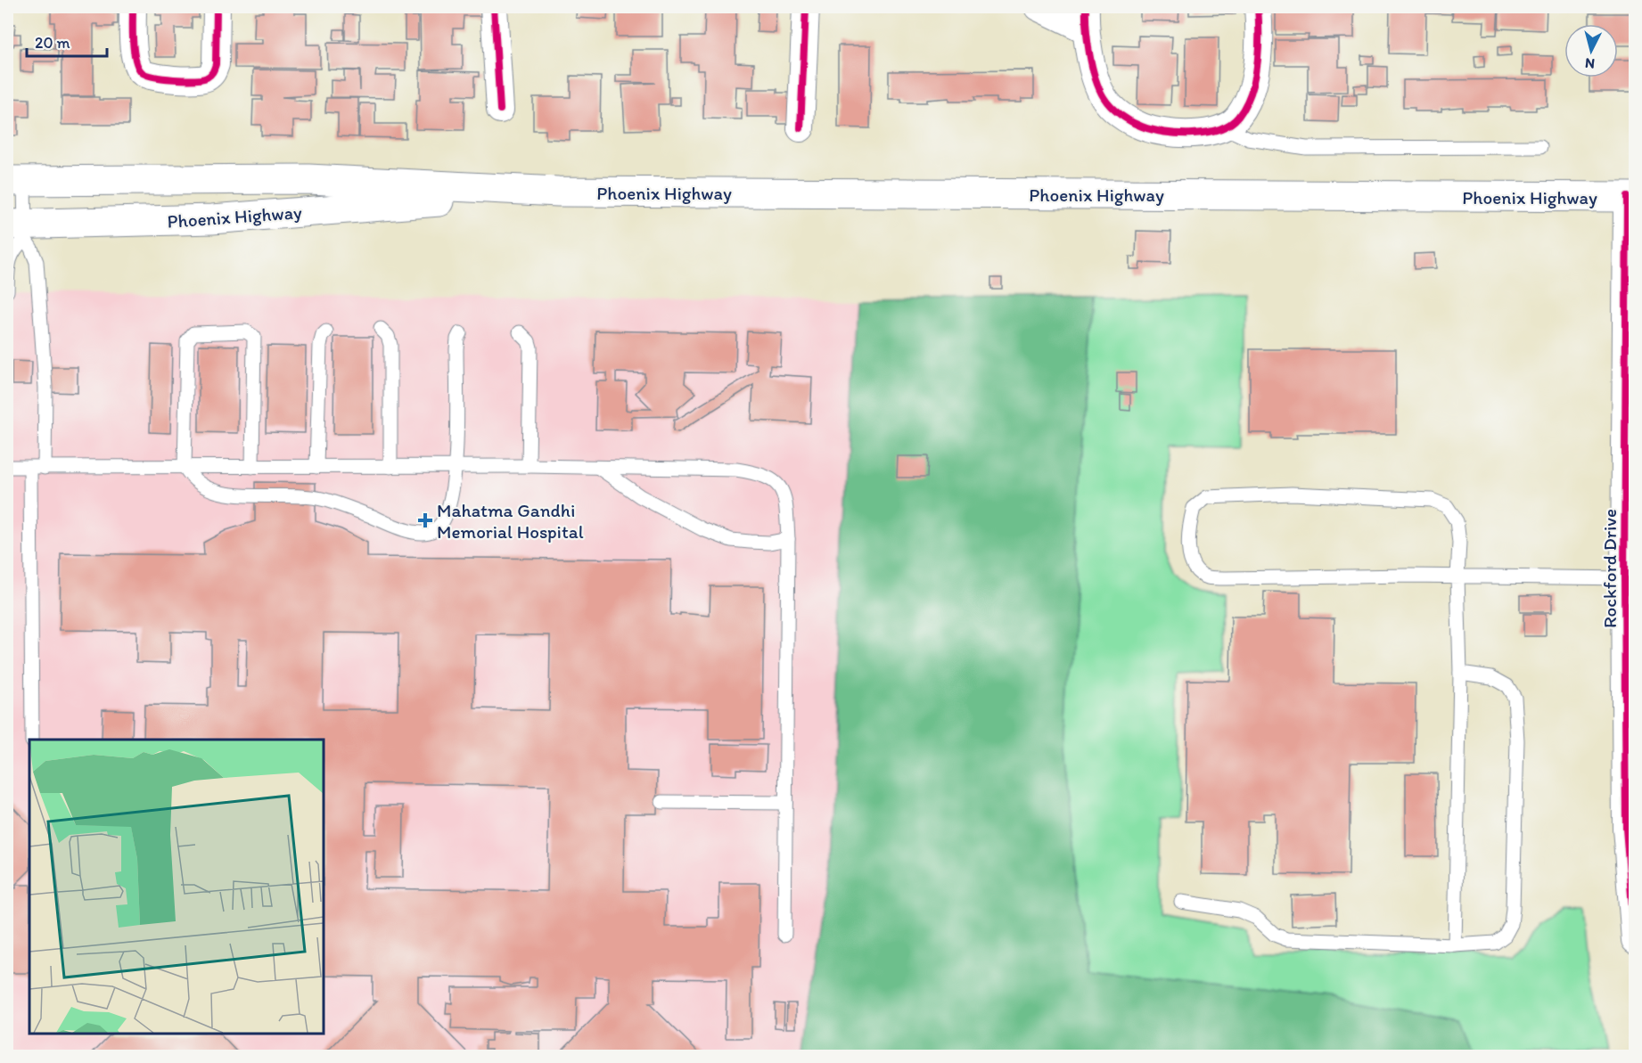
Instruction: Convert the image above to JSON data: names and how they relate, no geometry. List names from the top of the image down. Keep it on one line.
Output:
{"streets":{"main road":["Phoenix Highway"],"street":["Rockford Drive"]},"crossings":[["Phoenix Highway","Rockford Drive"]],"places":{"health":["Mahatma Gandhi Memorial Hospital"]},"scale_bar":"20 m","north":"bottom"}
